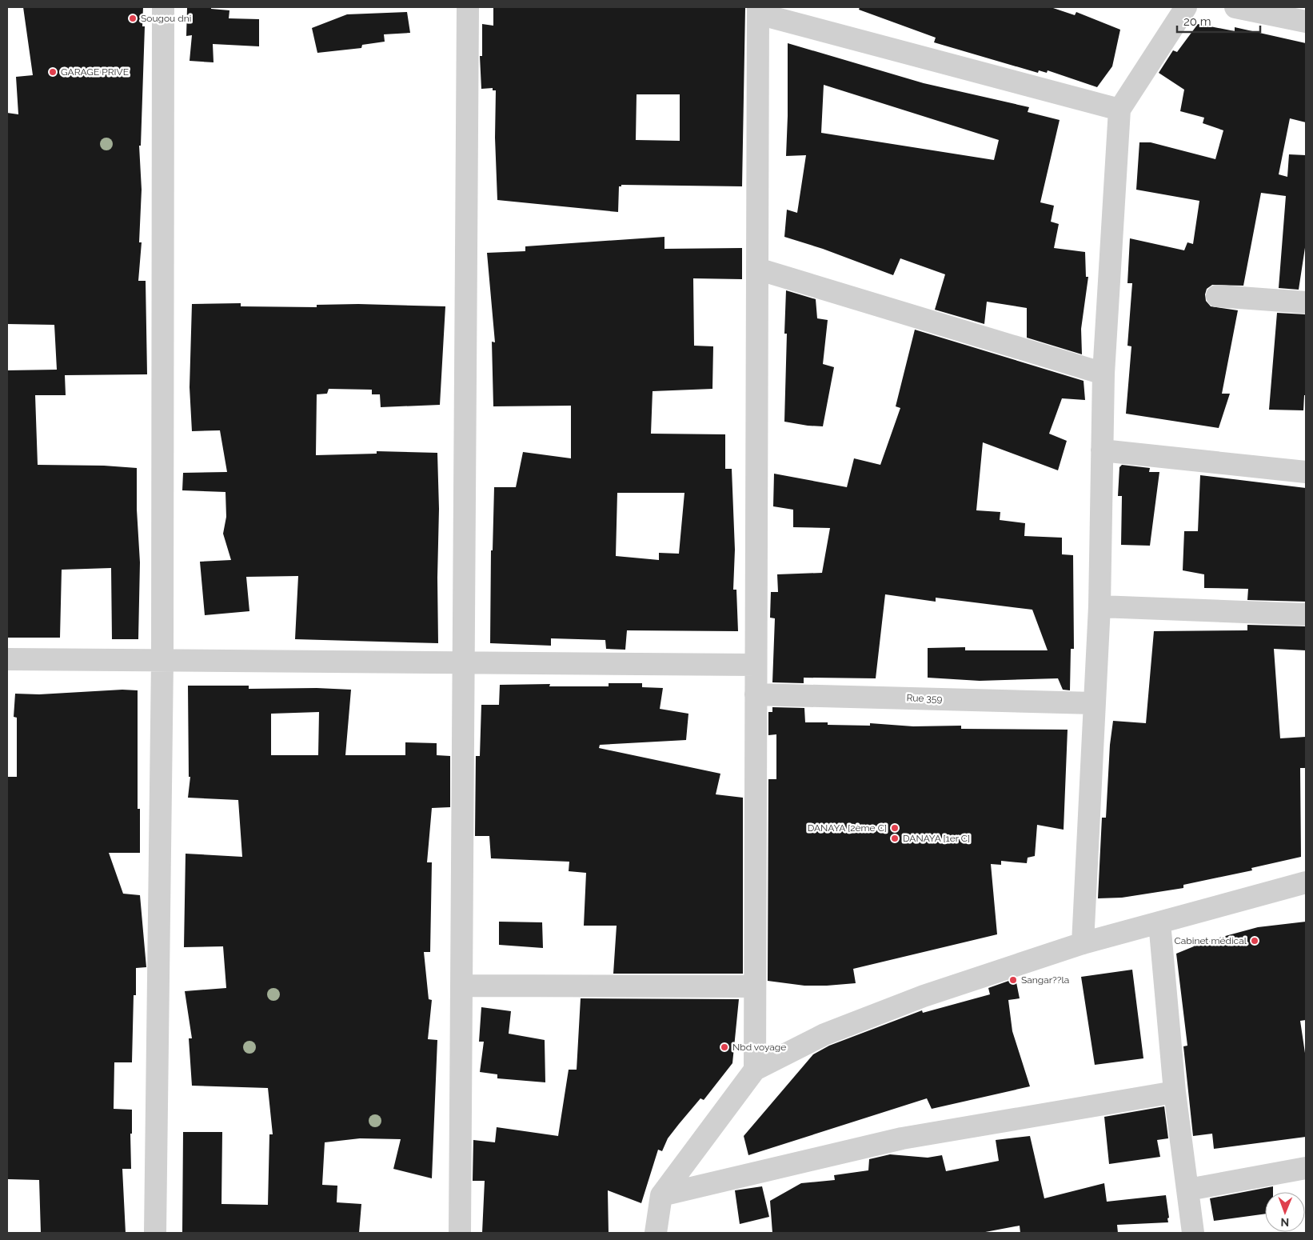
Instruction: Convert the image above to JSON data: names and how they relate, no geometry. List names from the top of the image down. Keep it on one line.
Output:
{"streets":{"street":["Rue 359"]},"places":["Sougou dni","GARAGE PRIVE","DANAYA [2ème C]","DANAYA [1er C]","Cabinet médical","Sangar??la","Nbd voyage"],"scale_bar":"20 m","north":"bottom"}
